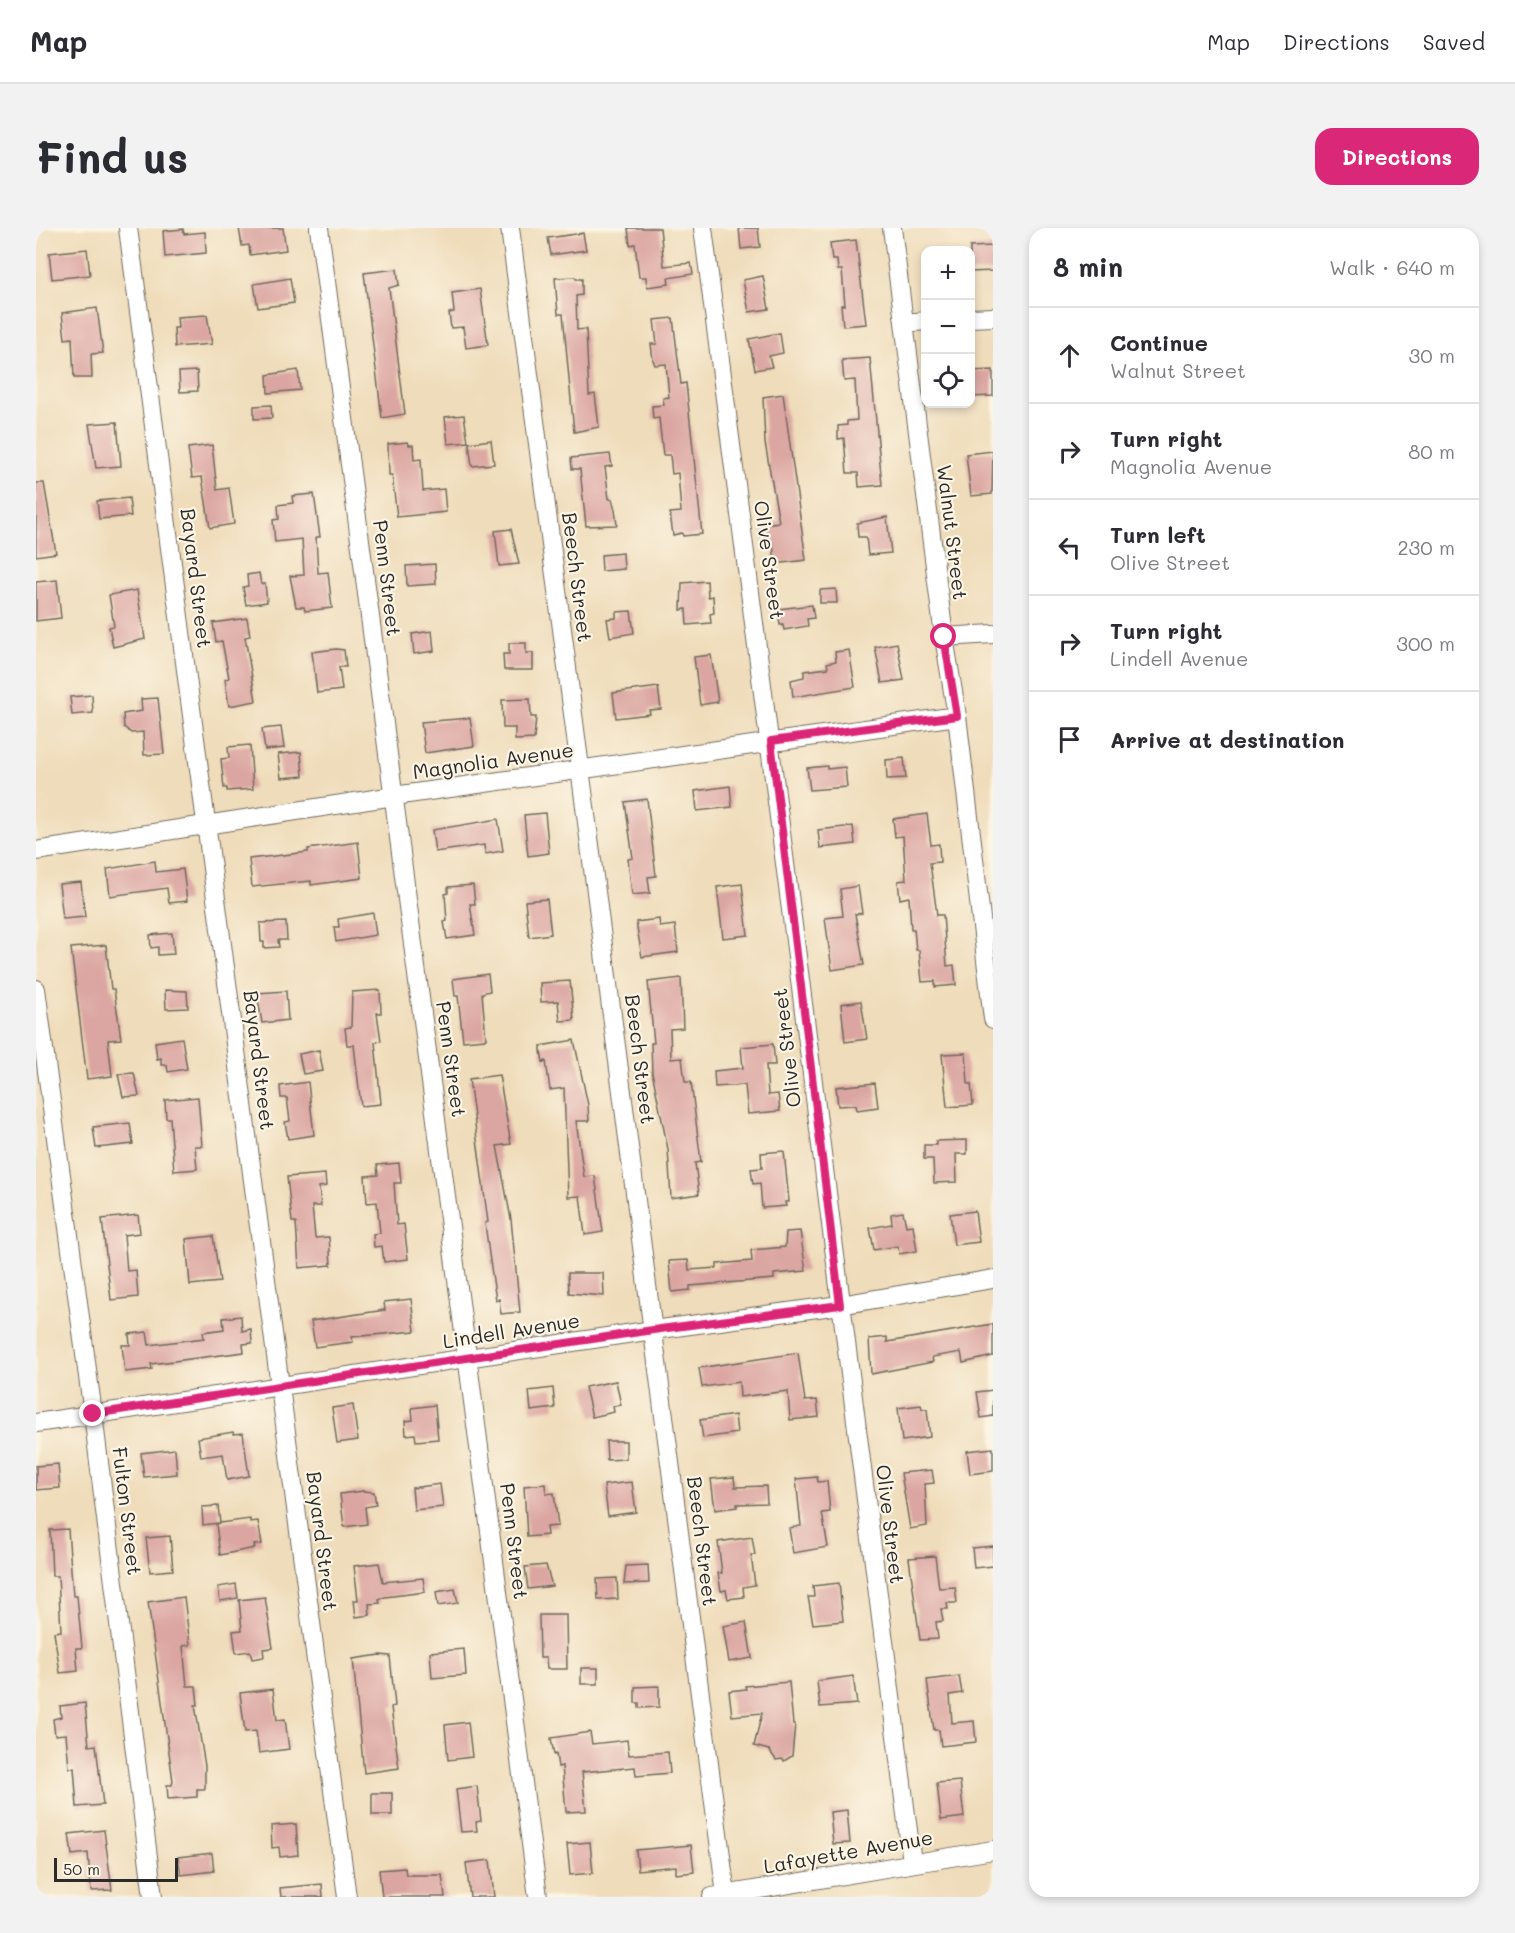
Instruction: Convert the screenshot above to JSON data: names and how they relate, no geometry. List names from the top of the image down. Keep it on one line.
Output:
{"streets":{"street":["Walnut Street","Olive Street","Beech Street","Bayard Street","Penn Street","Magnolia Avenue","Lindell Avenue","Fulton Street","Lafayette Avenue"]},"crossings":[["Walnut Street","Magnolia Avenue"],["Olive Street","Magnolia Avenue"],["Olive Street","Lindell Avenue"],["Olive Street","Lafayette Avenue"],["Beech Street","Magnolia Avenue"],["Beech Street","Lindell Avenue"],["Beech Street","Lafayette Avenue"],["Bayard Street","Magnolia Avenue"],["Bayard Street","Lindell Avenue"],["Penn Street","Magnolia Avenue"],["Penn Street","Lindell Avenue"],["Lindell Avenue","Fulton Street"]],"scale_bar":"50 m","page":{"header":"Map","nav":["Map","Directions","Saved"],"buttons":"Directions","title":"Find us","heading":["8 min","Walk · 640 m"],"map_buttons":["+","−"],"list":[["Continue","Walnut Street","30 m"],["Turn right","Magnolia Avenue","80 m"],["Turn left","Olive Street","230 m"],["Turn right","Lindell Avenue","300 m"],"Arrive at destination"],"scale":"50 m"}}
